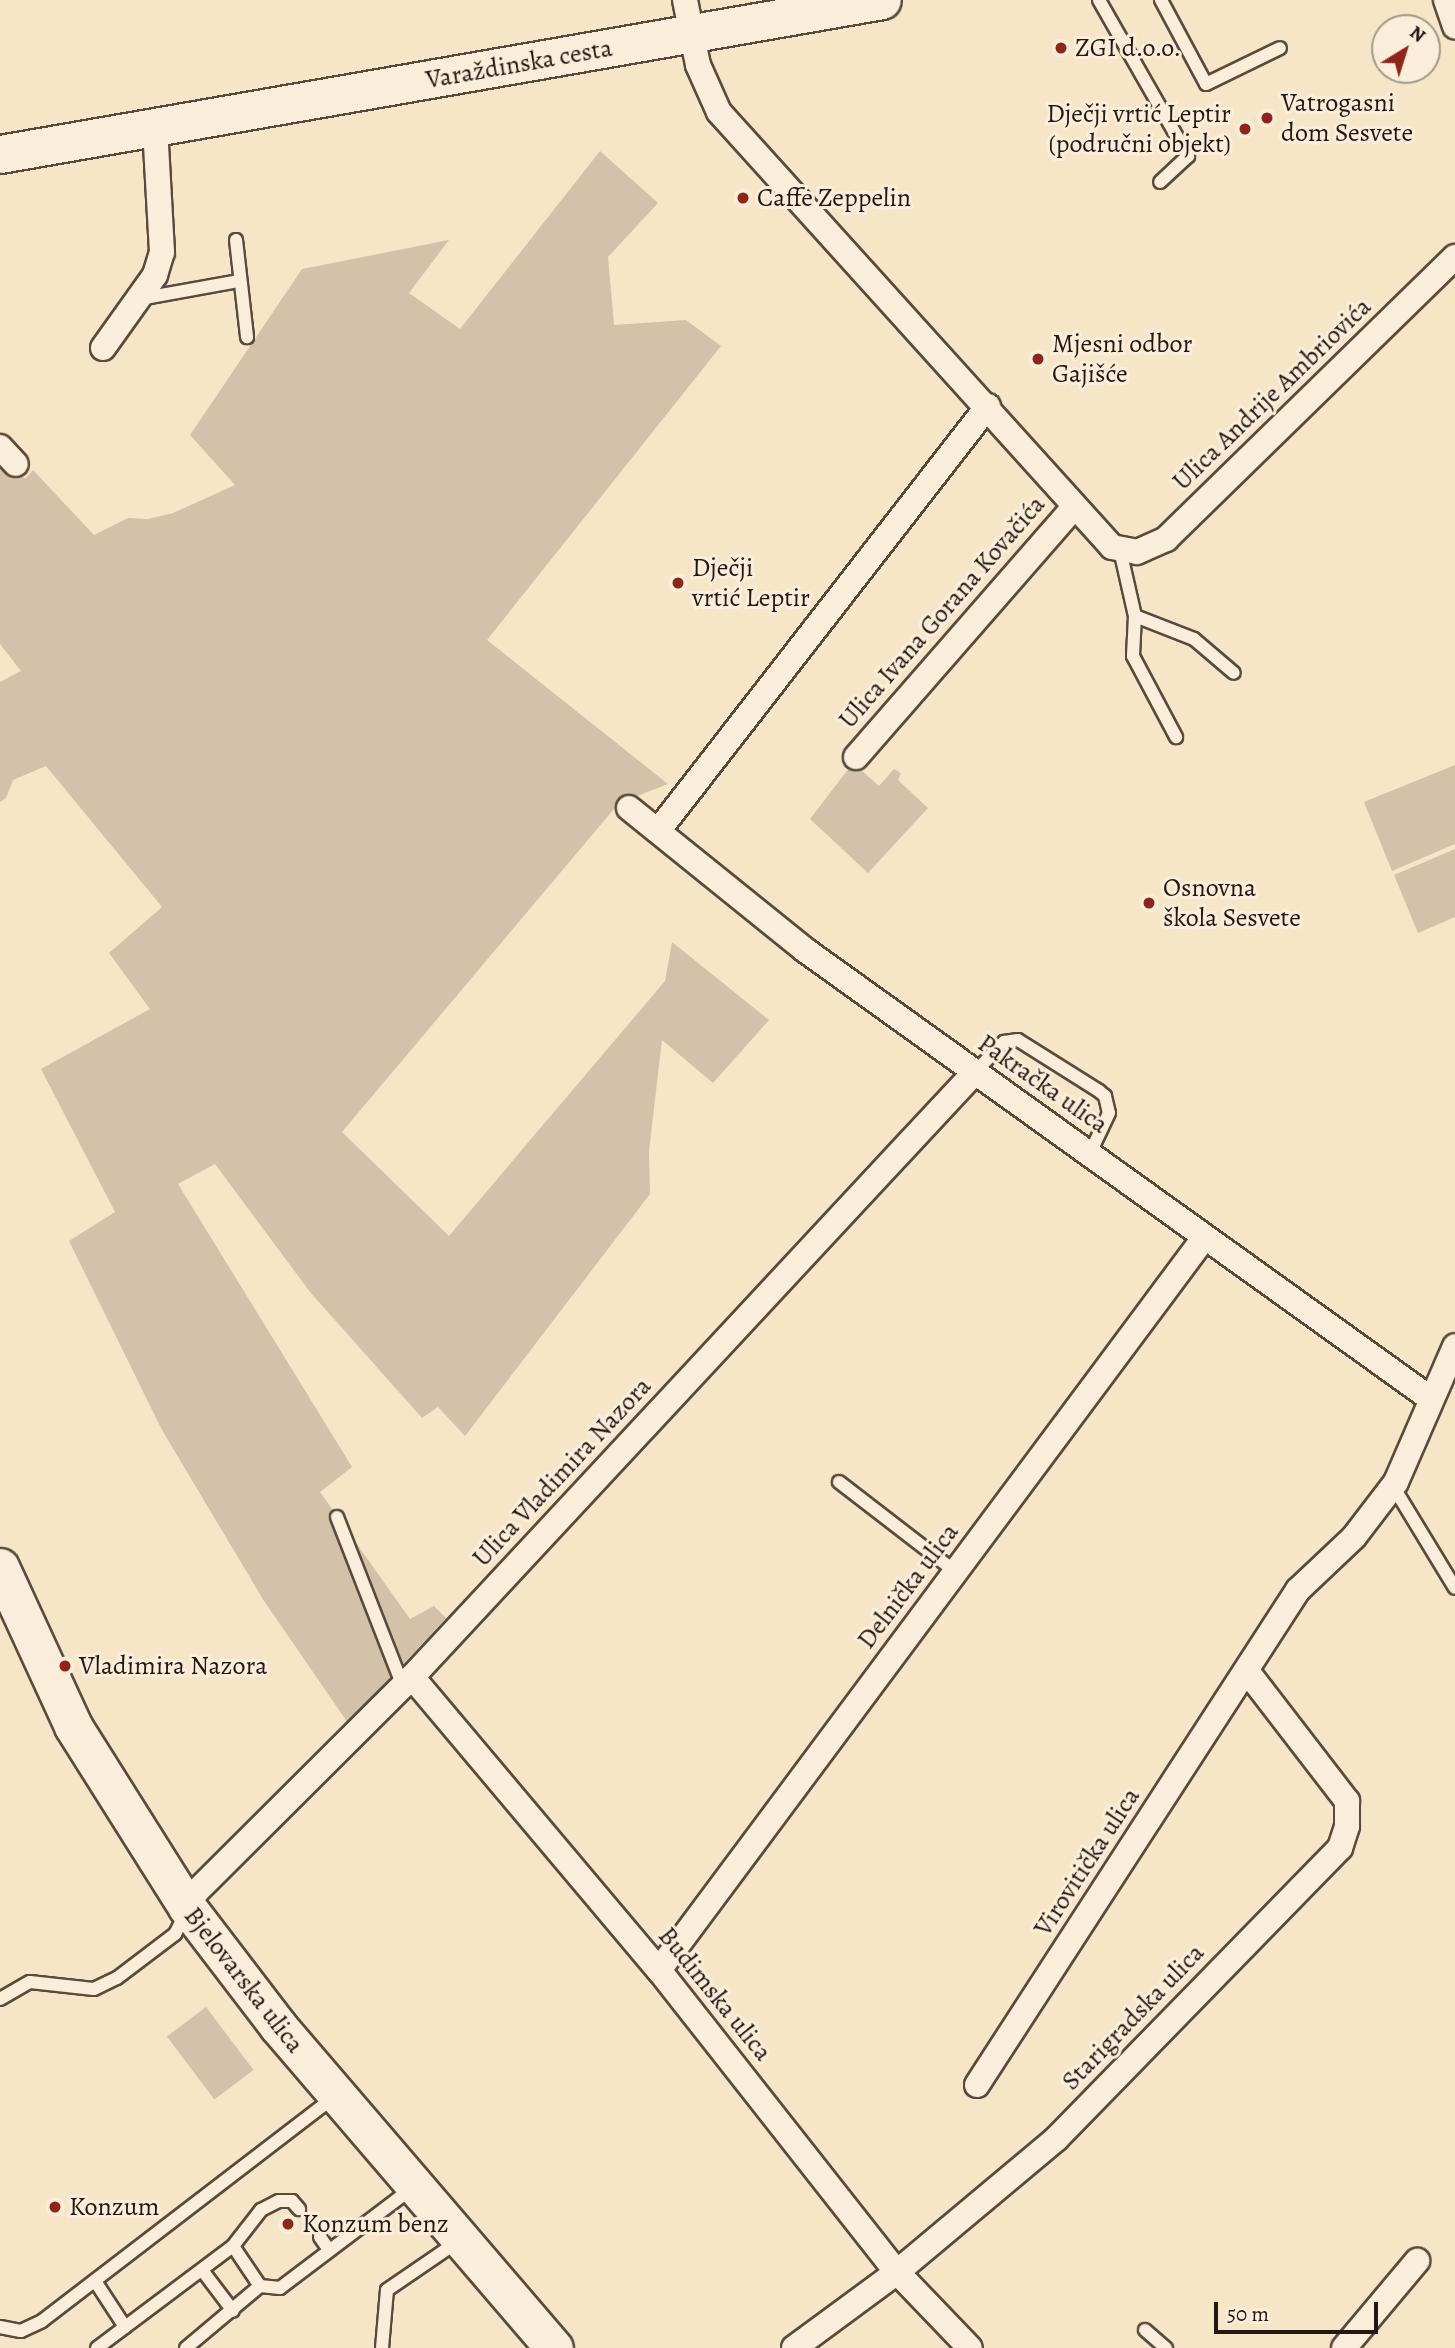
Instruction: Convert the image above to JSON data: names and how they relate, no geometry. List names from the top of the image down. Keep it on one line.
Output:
{"streets":{"main road":["Varaždinska cesta","Bjelovarska ulica"],"street":["Ulica Andrije Ambriovića","Ulica Ivana Gorana Kovačića","Pakračka ulica","Ulica Vladimira Nazora","Delnička ulica","Virovitička ulica","Budimska ulica","Starigradska ulica"]},"crossings":[["Varaždinska cesta","Ulica Ivana Gorana Kovačića"],["Ulica Andrije Ambriovića","Ulica Ivana Gorana Kovačića"],["Pakračka ulica","Ulica Vladimira Nazora"],["Pakračka ulica","Delnička ulica"],["Pakračka ulica","Virovitička ulica"],["Ulica Vladimira Nazora","Bjelovarska ulica"],["Ulica Vladimira Nazora","Budimska ulica"],["Delnička ulica","Budimska ulica"],["Virovitička ulica","Starigradska ulica"],["Budimska ulica","Starigradska ulica"]],"places":["ZGI d.o.o.","Vatrogasni dom Sesvete","Dječji vrtić Leptir (područni objekt)","Caffe Zeppelin","Mjesni odbor Gajišće","Dječji vrtić Leptir","Osnovna škola Sesvete","Vladimira Nazora","Konzum","Konzum benz"],"scale_bar":"50 m","north":"top right"}
